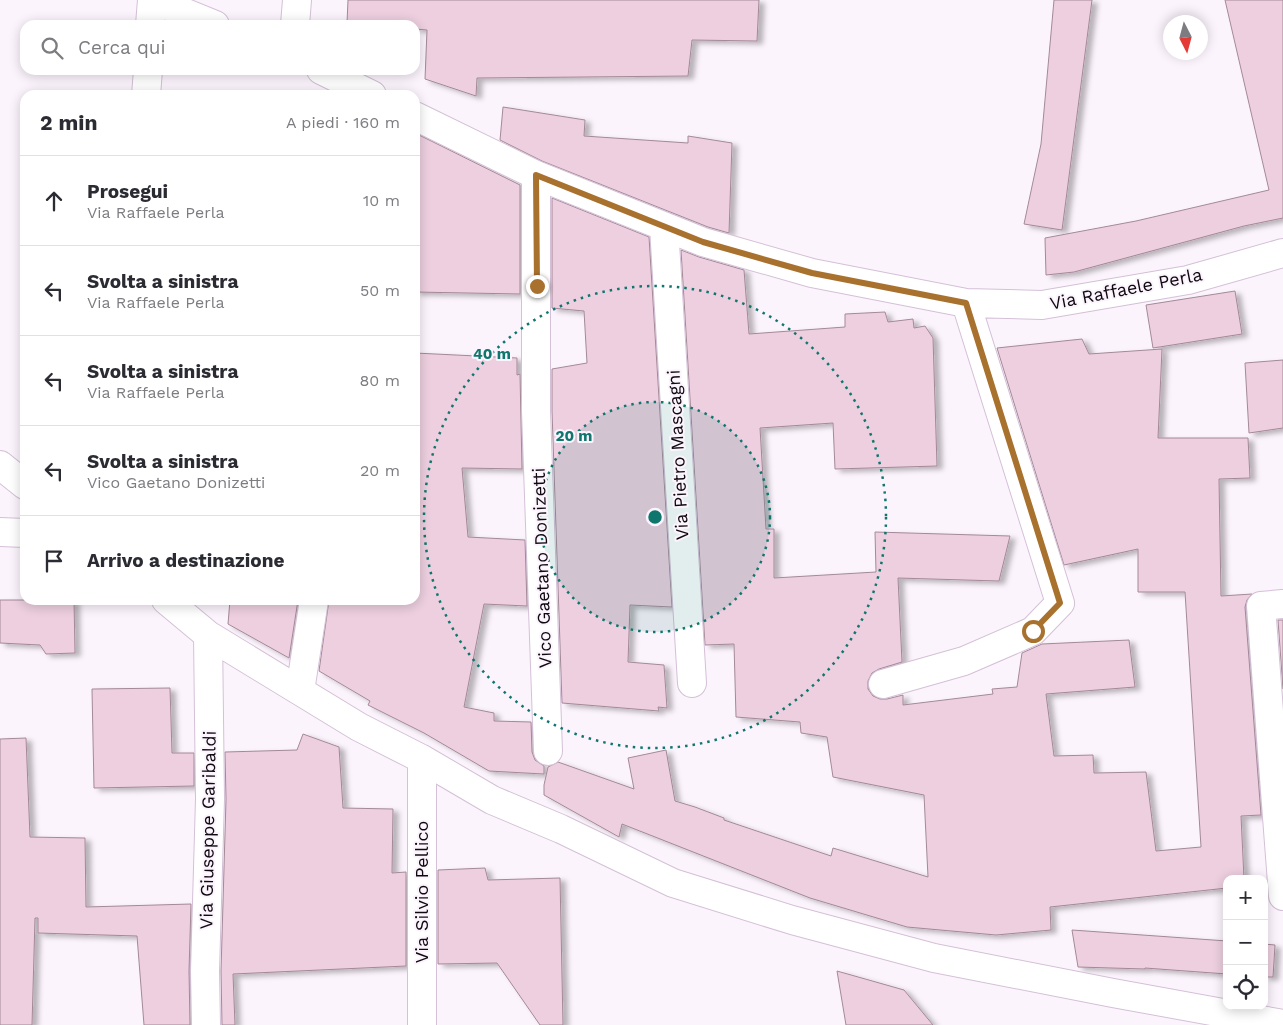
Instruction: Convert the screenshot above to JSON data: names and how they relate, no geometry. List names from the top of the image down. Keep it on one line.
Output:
{"streets":{"street":["Via Raffaele Perla","Via Pietro Mascagni","Vico Gaetano Donizetti","Via Giuseppe Garibaldi","Via Silvio Pellico"]},"crossings":[["Via Raffaele Perla","Via Pietro Mascagni"],["Via Raffaele Perla","Vico Gaetano Donizetti"]],"north":"bottom","page":{"search":"Cerca qui","heading":["2 min","A piedi · 160 m"],"list":[["Prosegui","Via Raffaele Perla","10 m"],["Svolta a sinistra","Via Raffaele Perla","50 m"],["Svolta a sinistra","Via Raffaele Perla","80 m"],["Svolta a sinistra","Vico Gaetano Donizetti","20 m"],"Arrivo a destinazione"],"map_buttons":["+","−"]},"rings":["40 m","20 m"]}
